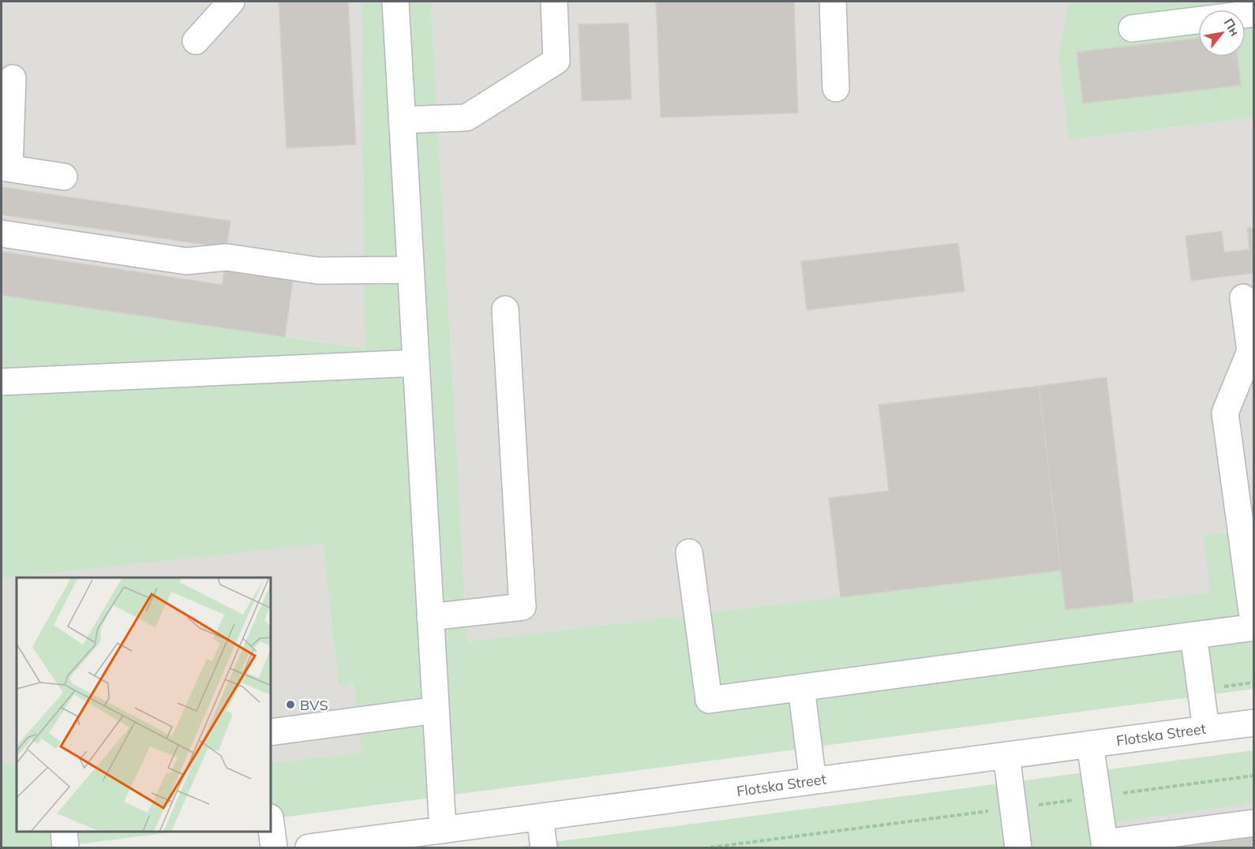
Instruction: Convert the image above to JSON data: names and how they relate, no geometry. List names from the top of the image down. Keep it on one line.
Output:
{"streets":{"street":["Flotska Street"]},"places":["BVS"],"north":"top right"}
